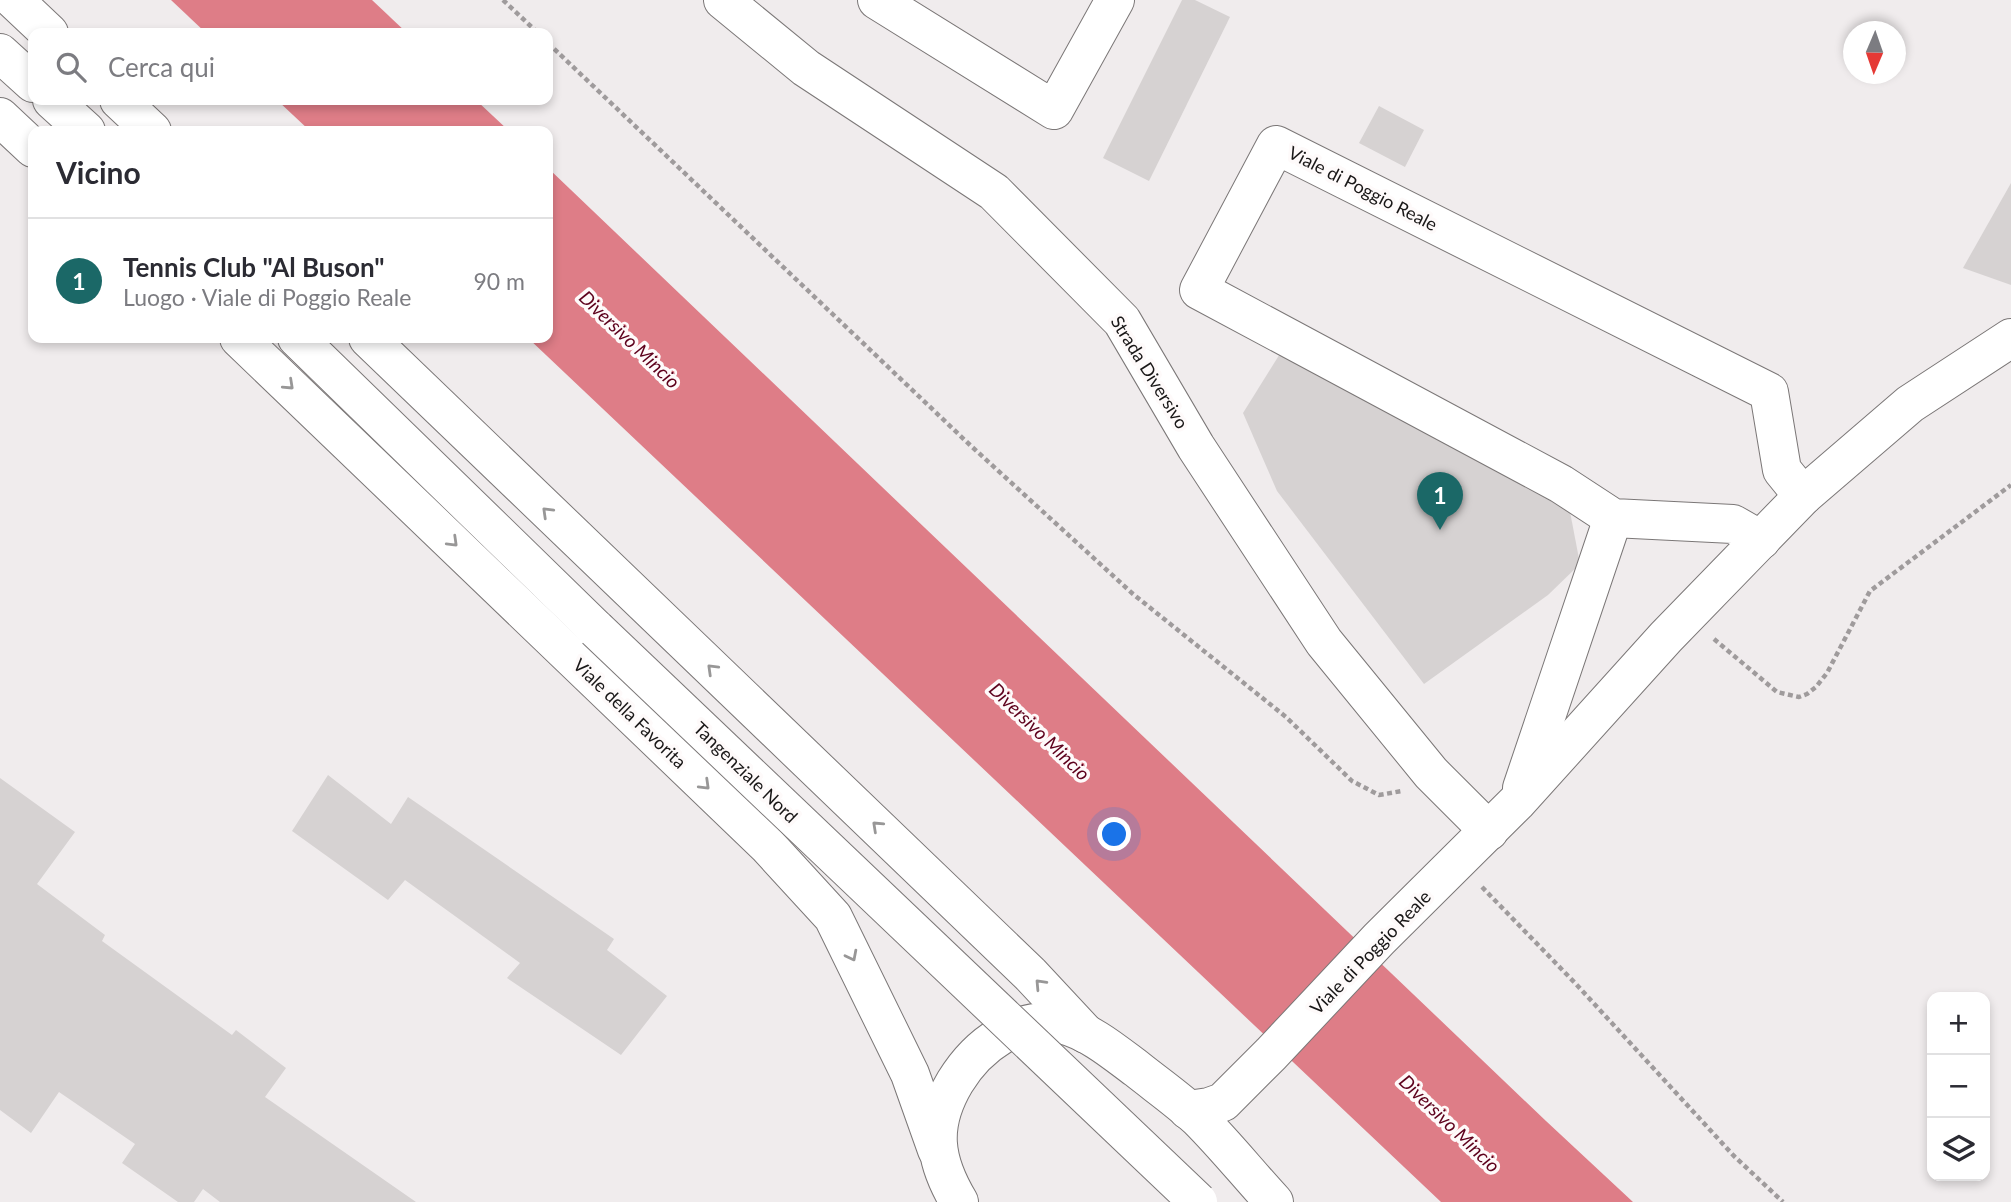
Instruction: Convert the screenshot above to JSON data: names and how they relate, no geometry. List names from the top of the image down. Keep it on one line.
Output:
{"streets":{"main road":["Viale di Poggio Reale","Strada Diversivo","Viale della Favorita","Tangenziale Nord"]},"crossings":[["Viale di Poggio Reale","Strada Diversivo"]],"water":["Diversivo Mincio"],"north":"bottom","page":{"search":"Cerca qui","heading":"Vicino","list":[{"mark":"1","name":"Tennis Club \"Al Buson\"","note":"Luogo · Viale di Poggio Reale","value":"90 m"}],"pins":"1","map_buttons":["+","−"]}}
